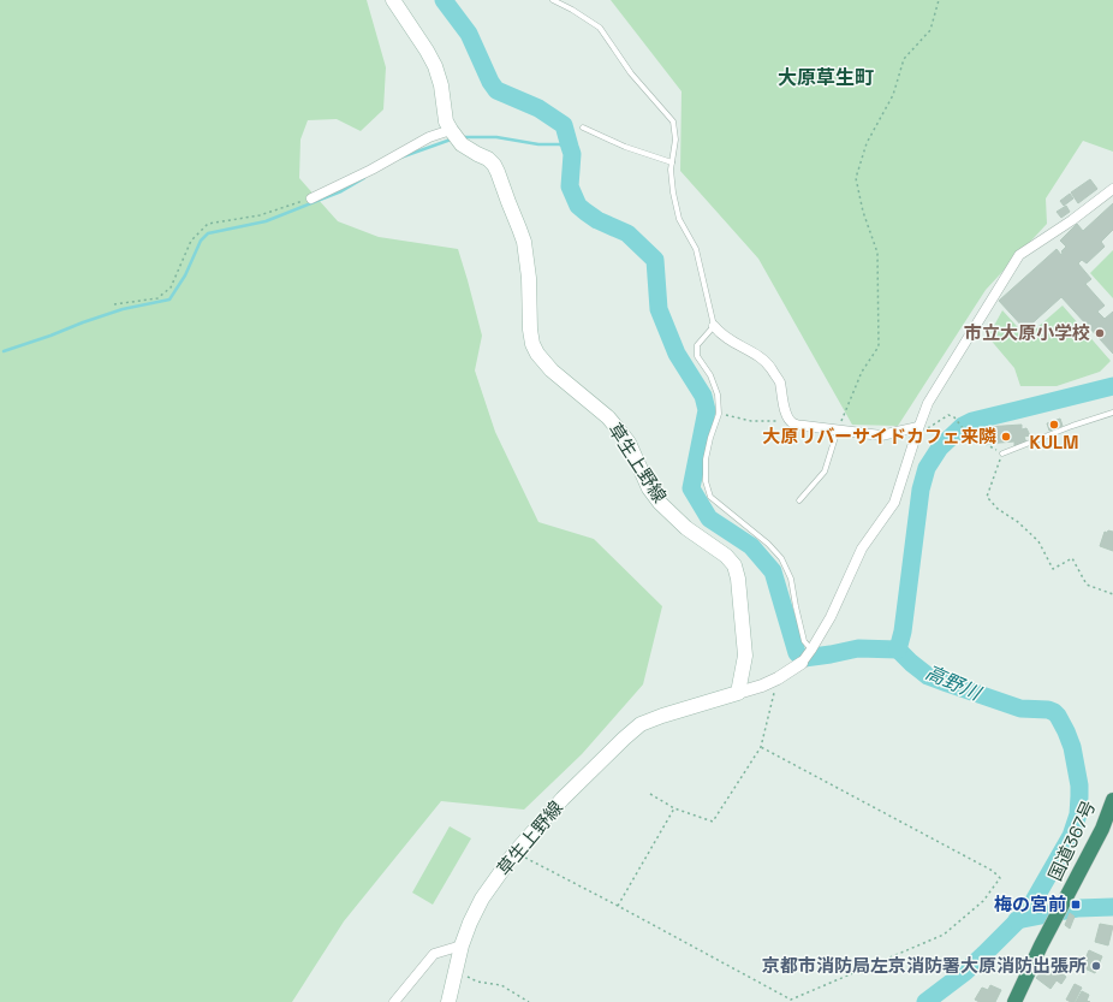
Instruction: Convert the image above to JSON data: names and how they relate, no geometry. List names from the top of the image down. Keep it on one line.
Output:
{"streets":{"highway":["国道367号"],"main road":["草生上野線"]},"districts":["大原草生町"],"water":["高野川"],"places":{"other":["市立大原小学校","KULM","大原リバーサイドカフェ来隣","京都市消防局左京消防署大原消防出張所"],"transit":["梅の宮前"]}}
